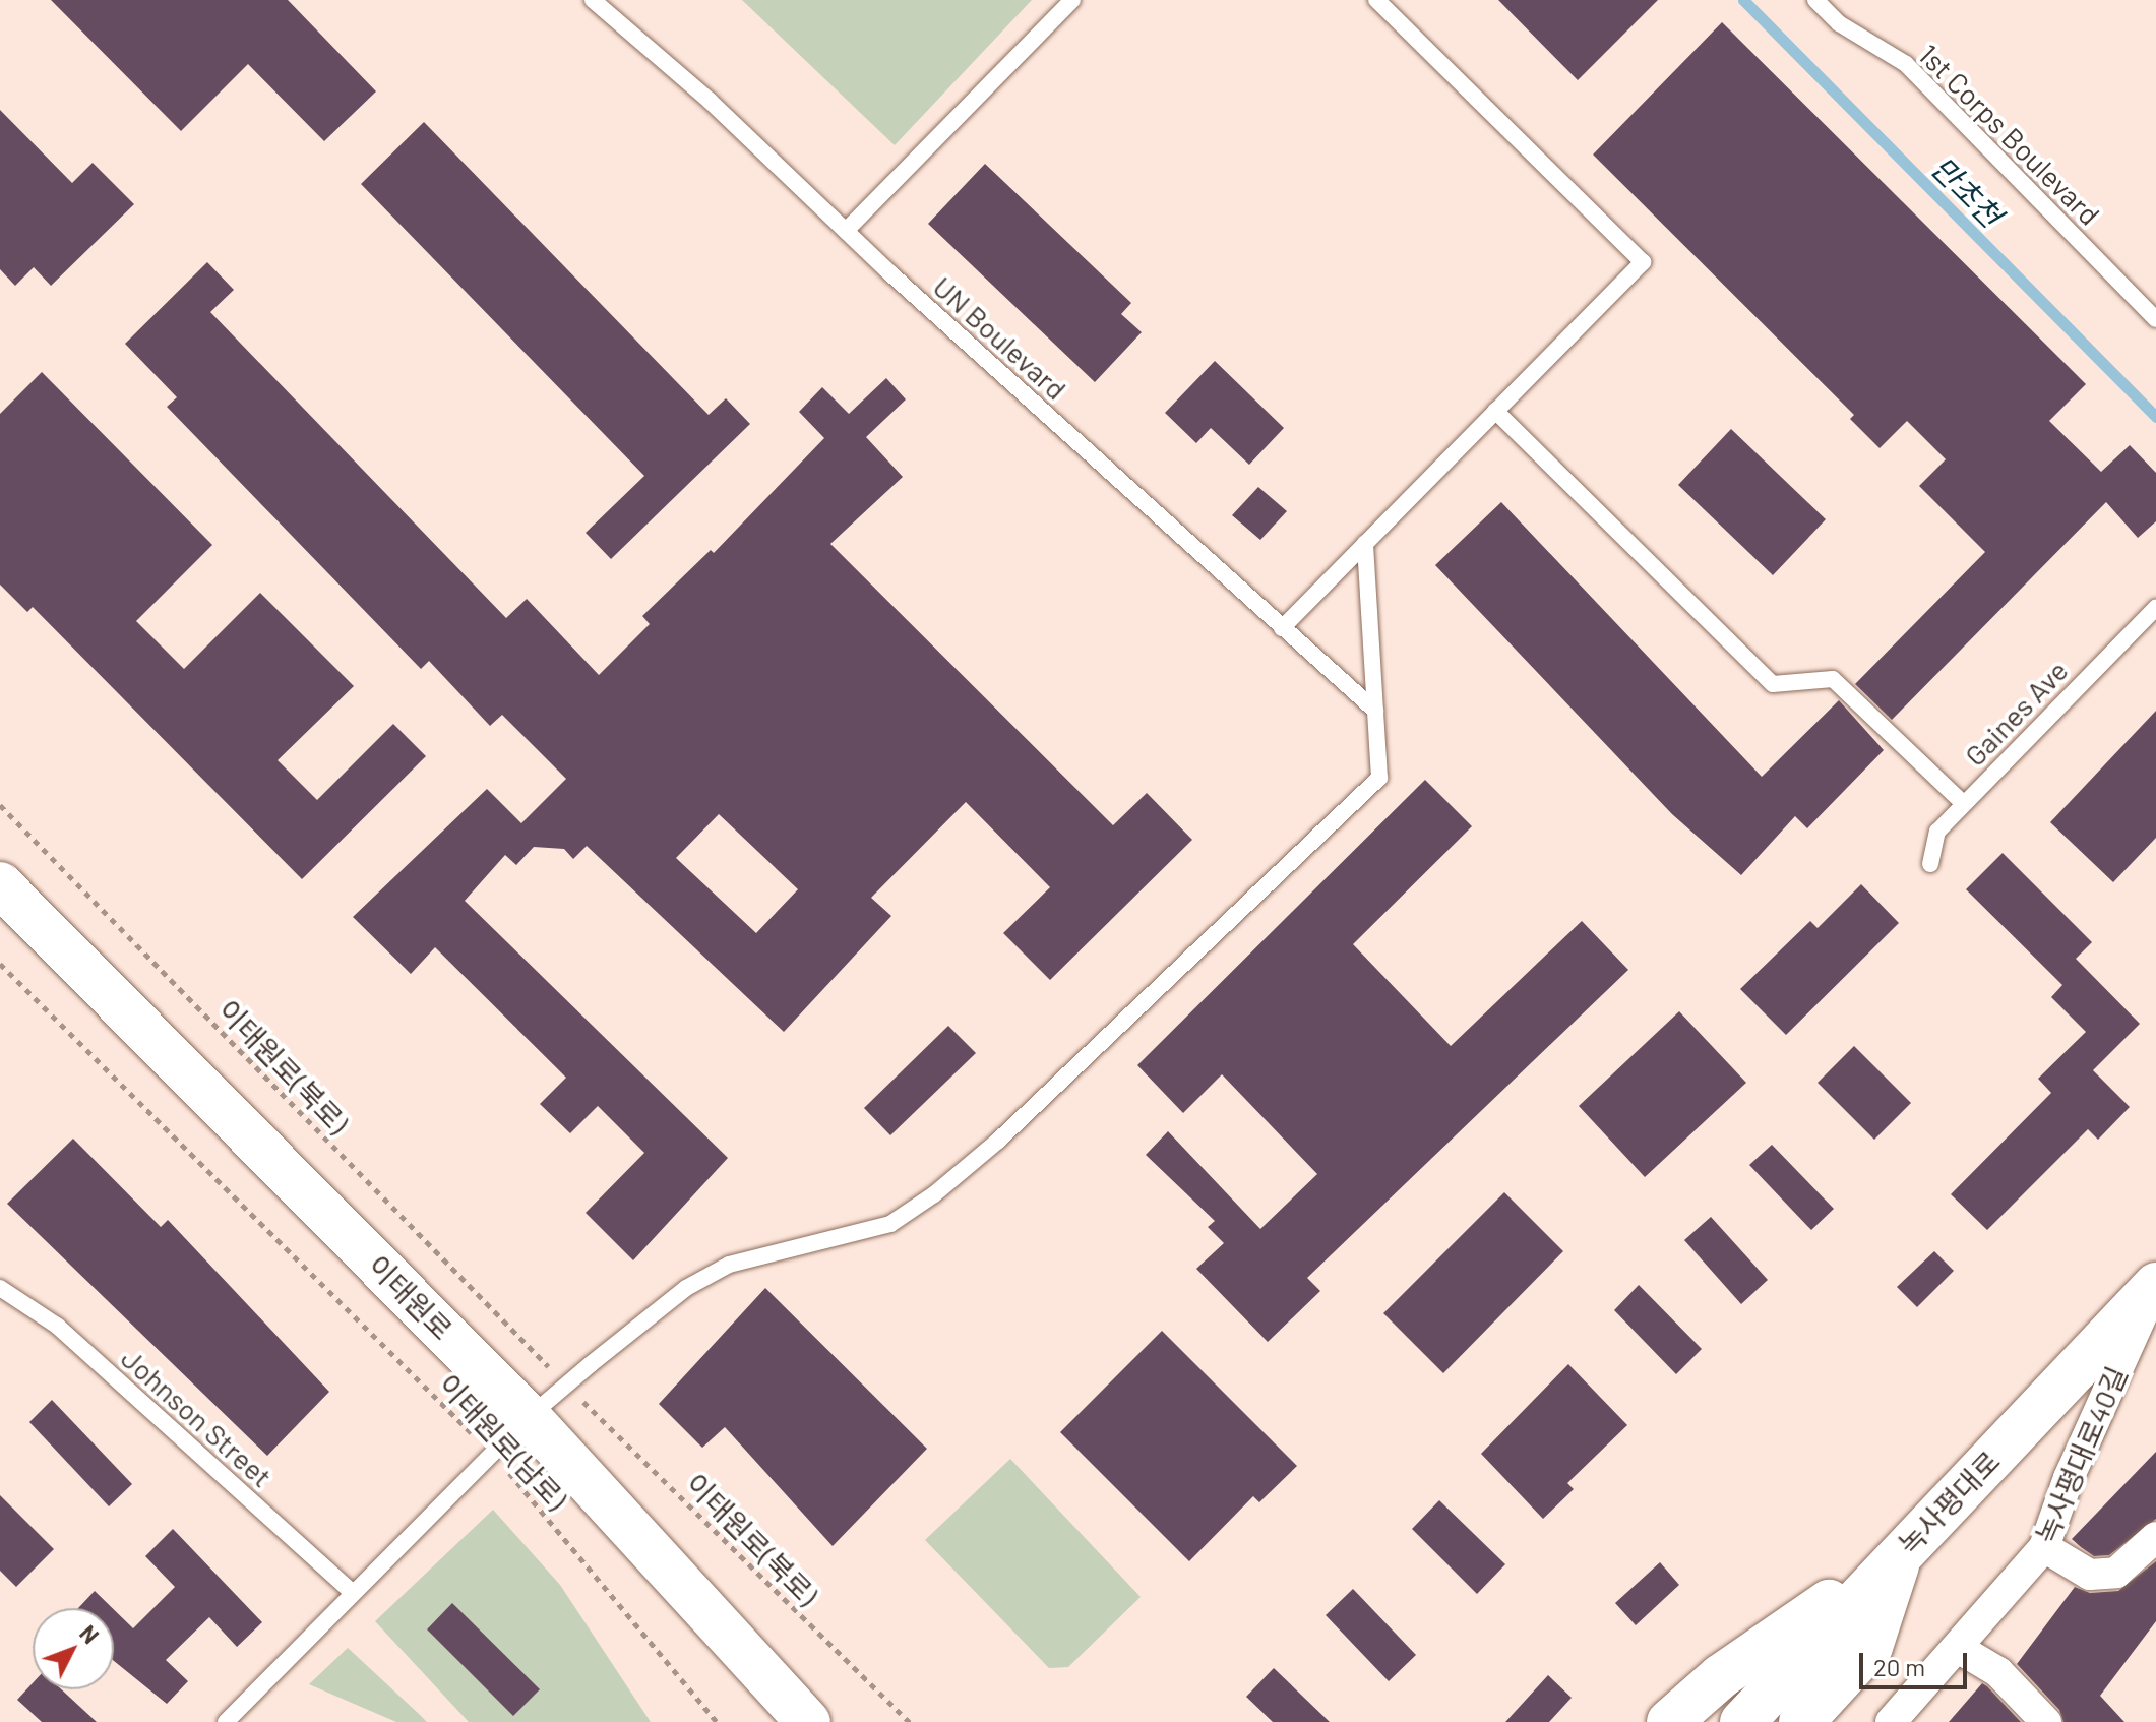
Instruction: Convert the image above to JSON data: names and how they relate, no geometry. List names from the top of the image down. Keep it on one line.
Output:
{"streets":{"main road":["이태원로","녹사평대로"],"street":["녹사평대로40길"],"lane":["1st Corps Boulevard","UN Boulevard","Gaines Ave","Johnson Street"],"path":["이태원로(북로)","이태원로(남로)"]},"crossings":[["녹사평대로40길","녹사평대로"]],"water":["만초천"],"scale_bar":"20 m","north":"top right"}
